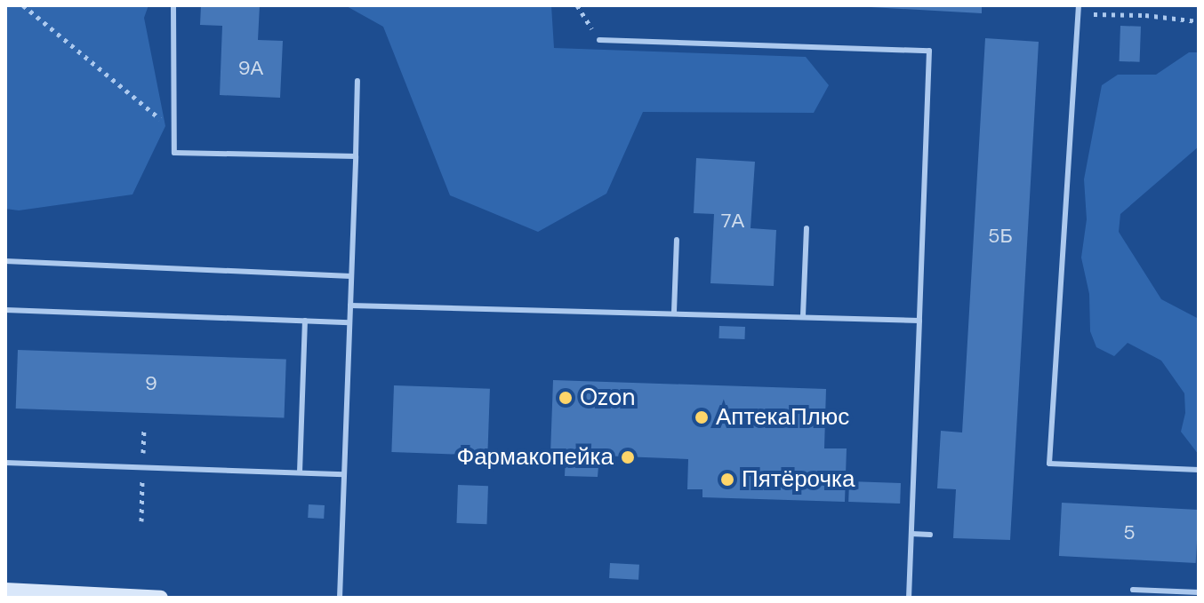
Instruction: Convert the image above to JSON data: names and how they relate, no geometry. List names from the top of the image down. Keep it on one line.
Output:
{"places":["Ozon","АптекаПлюс","Фармакопейка","Пятёрочка"],"house_numbers":["9А","7А","5Б","9","5"]}
